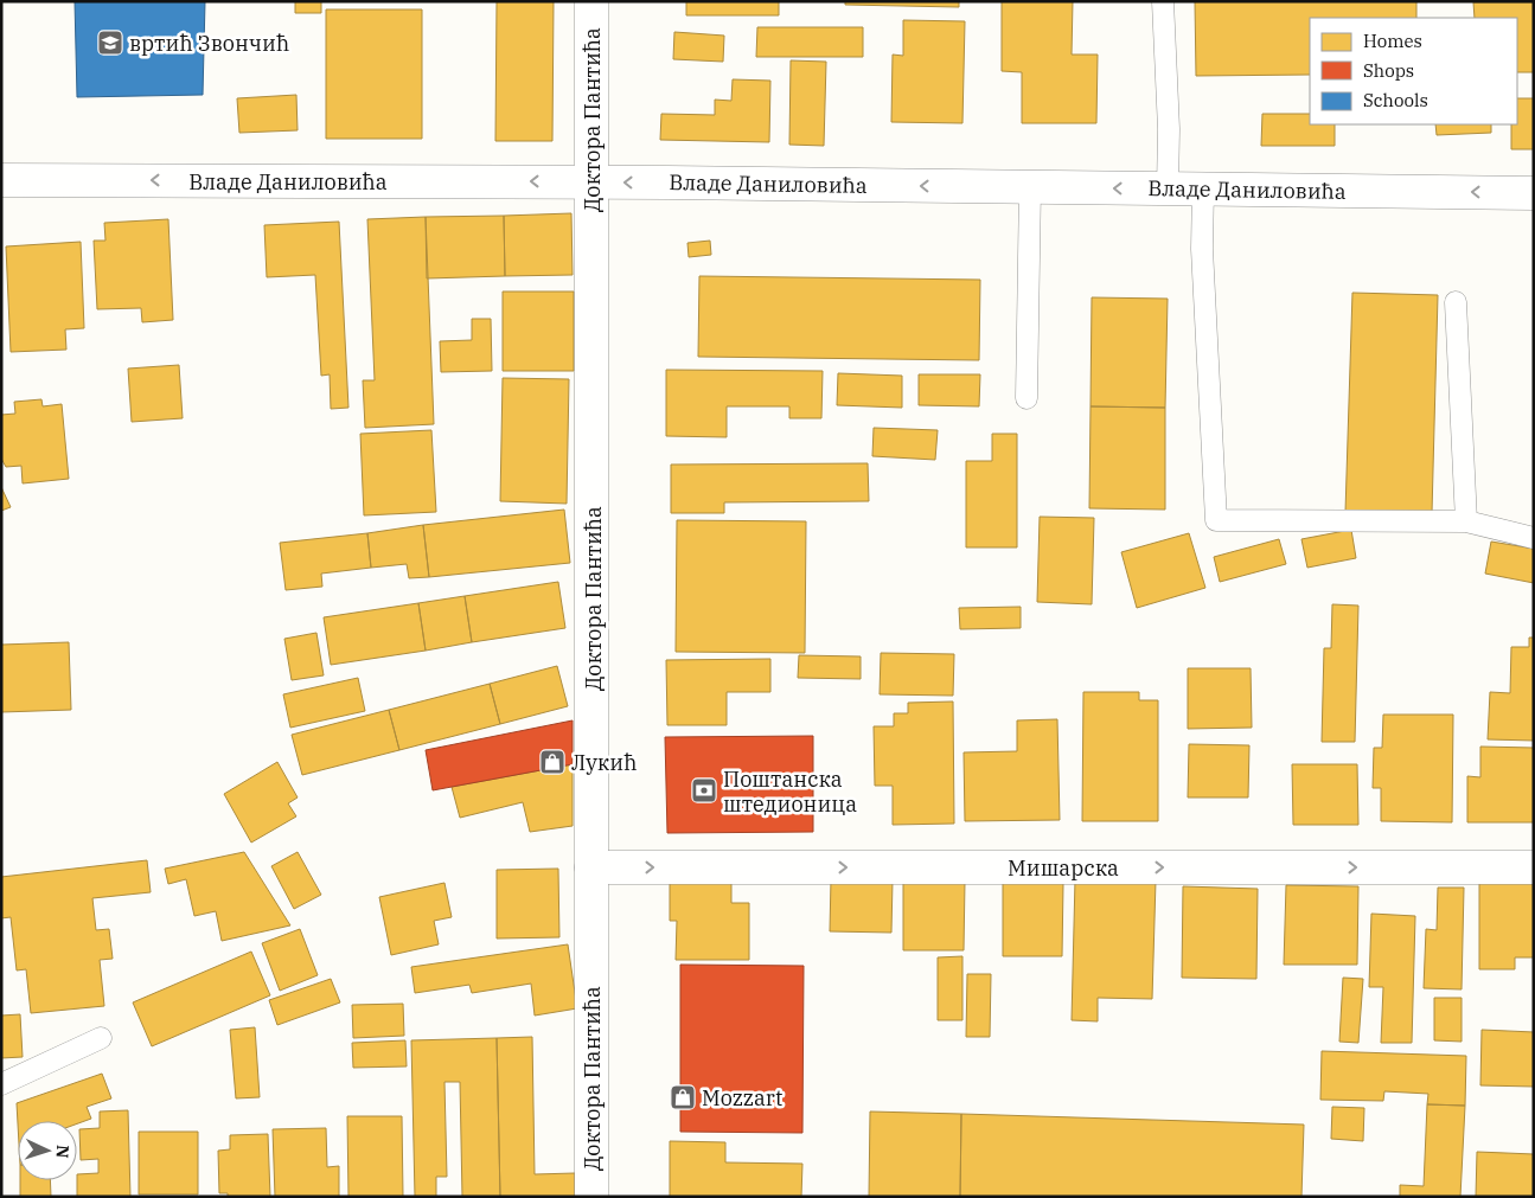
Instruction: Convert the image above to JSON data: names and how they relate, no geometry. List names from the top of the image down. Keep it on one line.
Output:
{"streets":{"street":["Доктора Пантића","Владе Даниловића","Мишарска"]},"crossings":[["Доктора Пантића","Владе Даниловића"],["Доктора Пантића","Мишарска"]],"one_way":["Владе Даниловића","Мишарска"],"places":{"school or university":["вртић Звончић"],"shop":["Лукић","Mozzart"],"bank":["Поштанска штедионица"]},"legend":["Homes","Shops","Schools"],"north":"right"}
